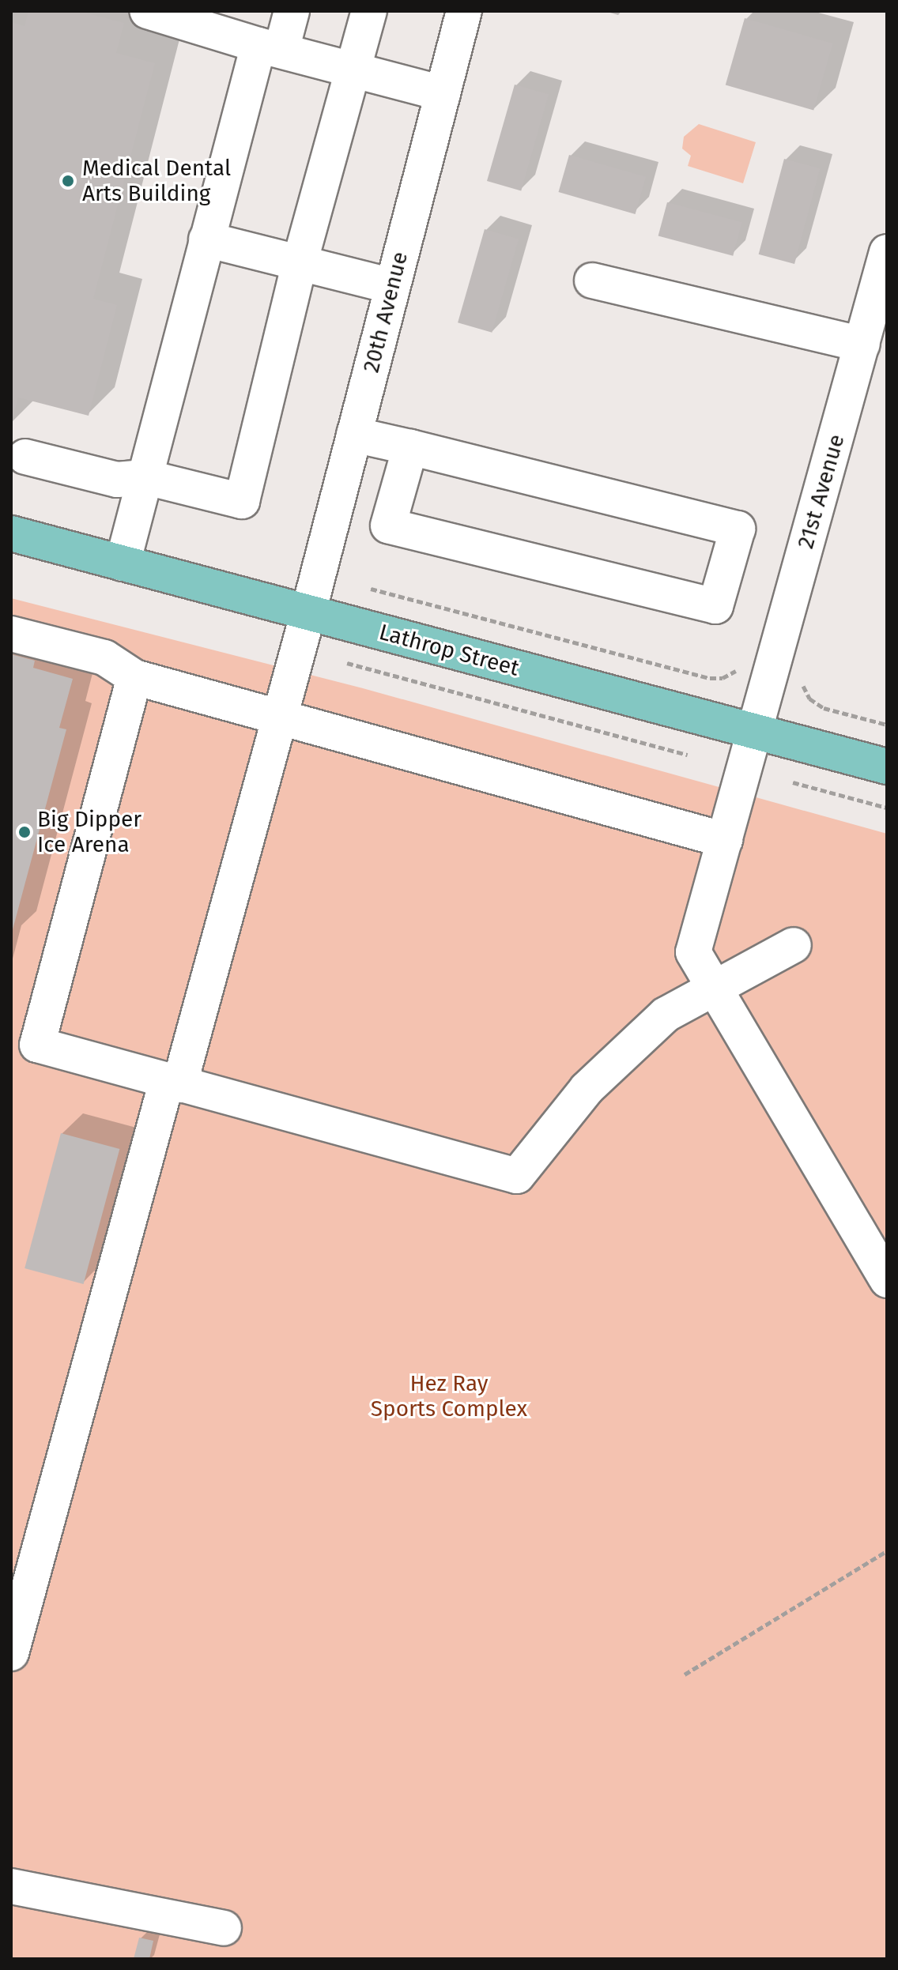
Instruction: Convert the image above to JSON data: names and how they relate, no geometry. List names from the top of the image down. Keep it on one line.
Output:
{"streets":{"main road":["Lathrop Street"],"street":["20th Avenue","21st Avenue"]},"crossings":[["20th Avenue","Lathrop Street"],["21st Avenue","Lathrop Street"]],"parks":["Hez Ray Sports Complex"],"places":["Medical Dental Arts Building","Big Dipper Ice Arena"]}
